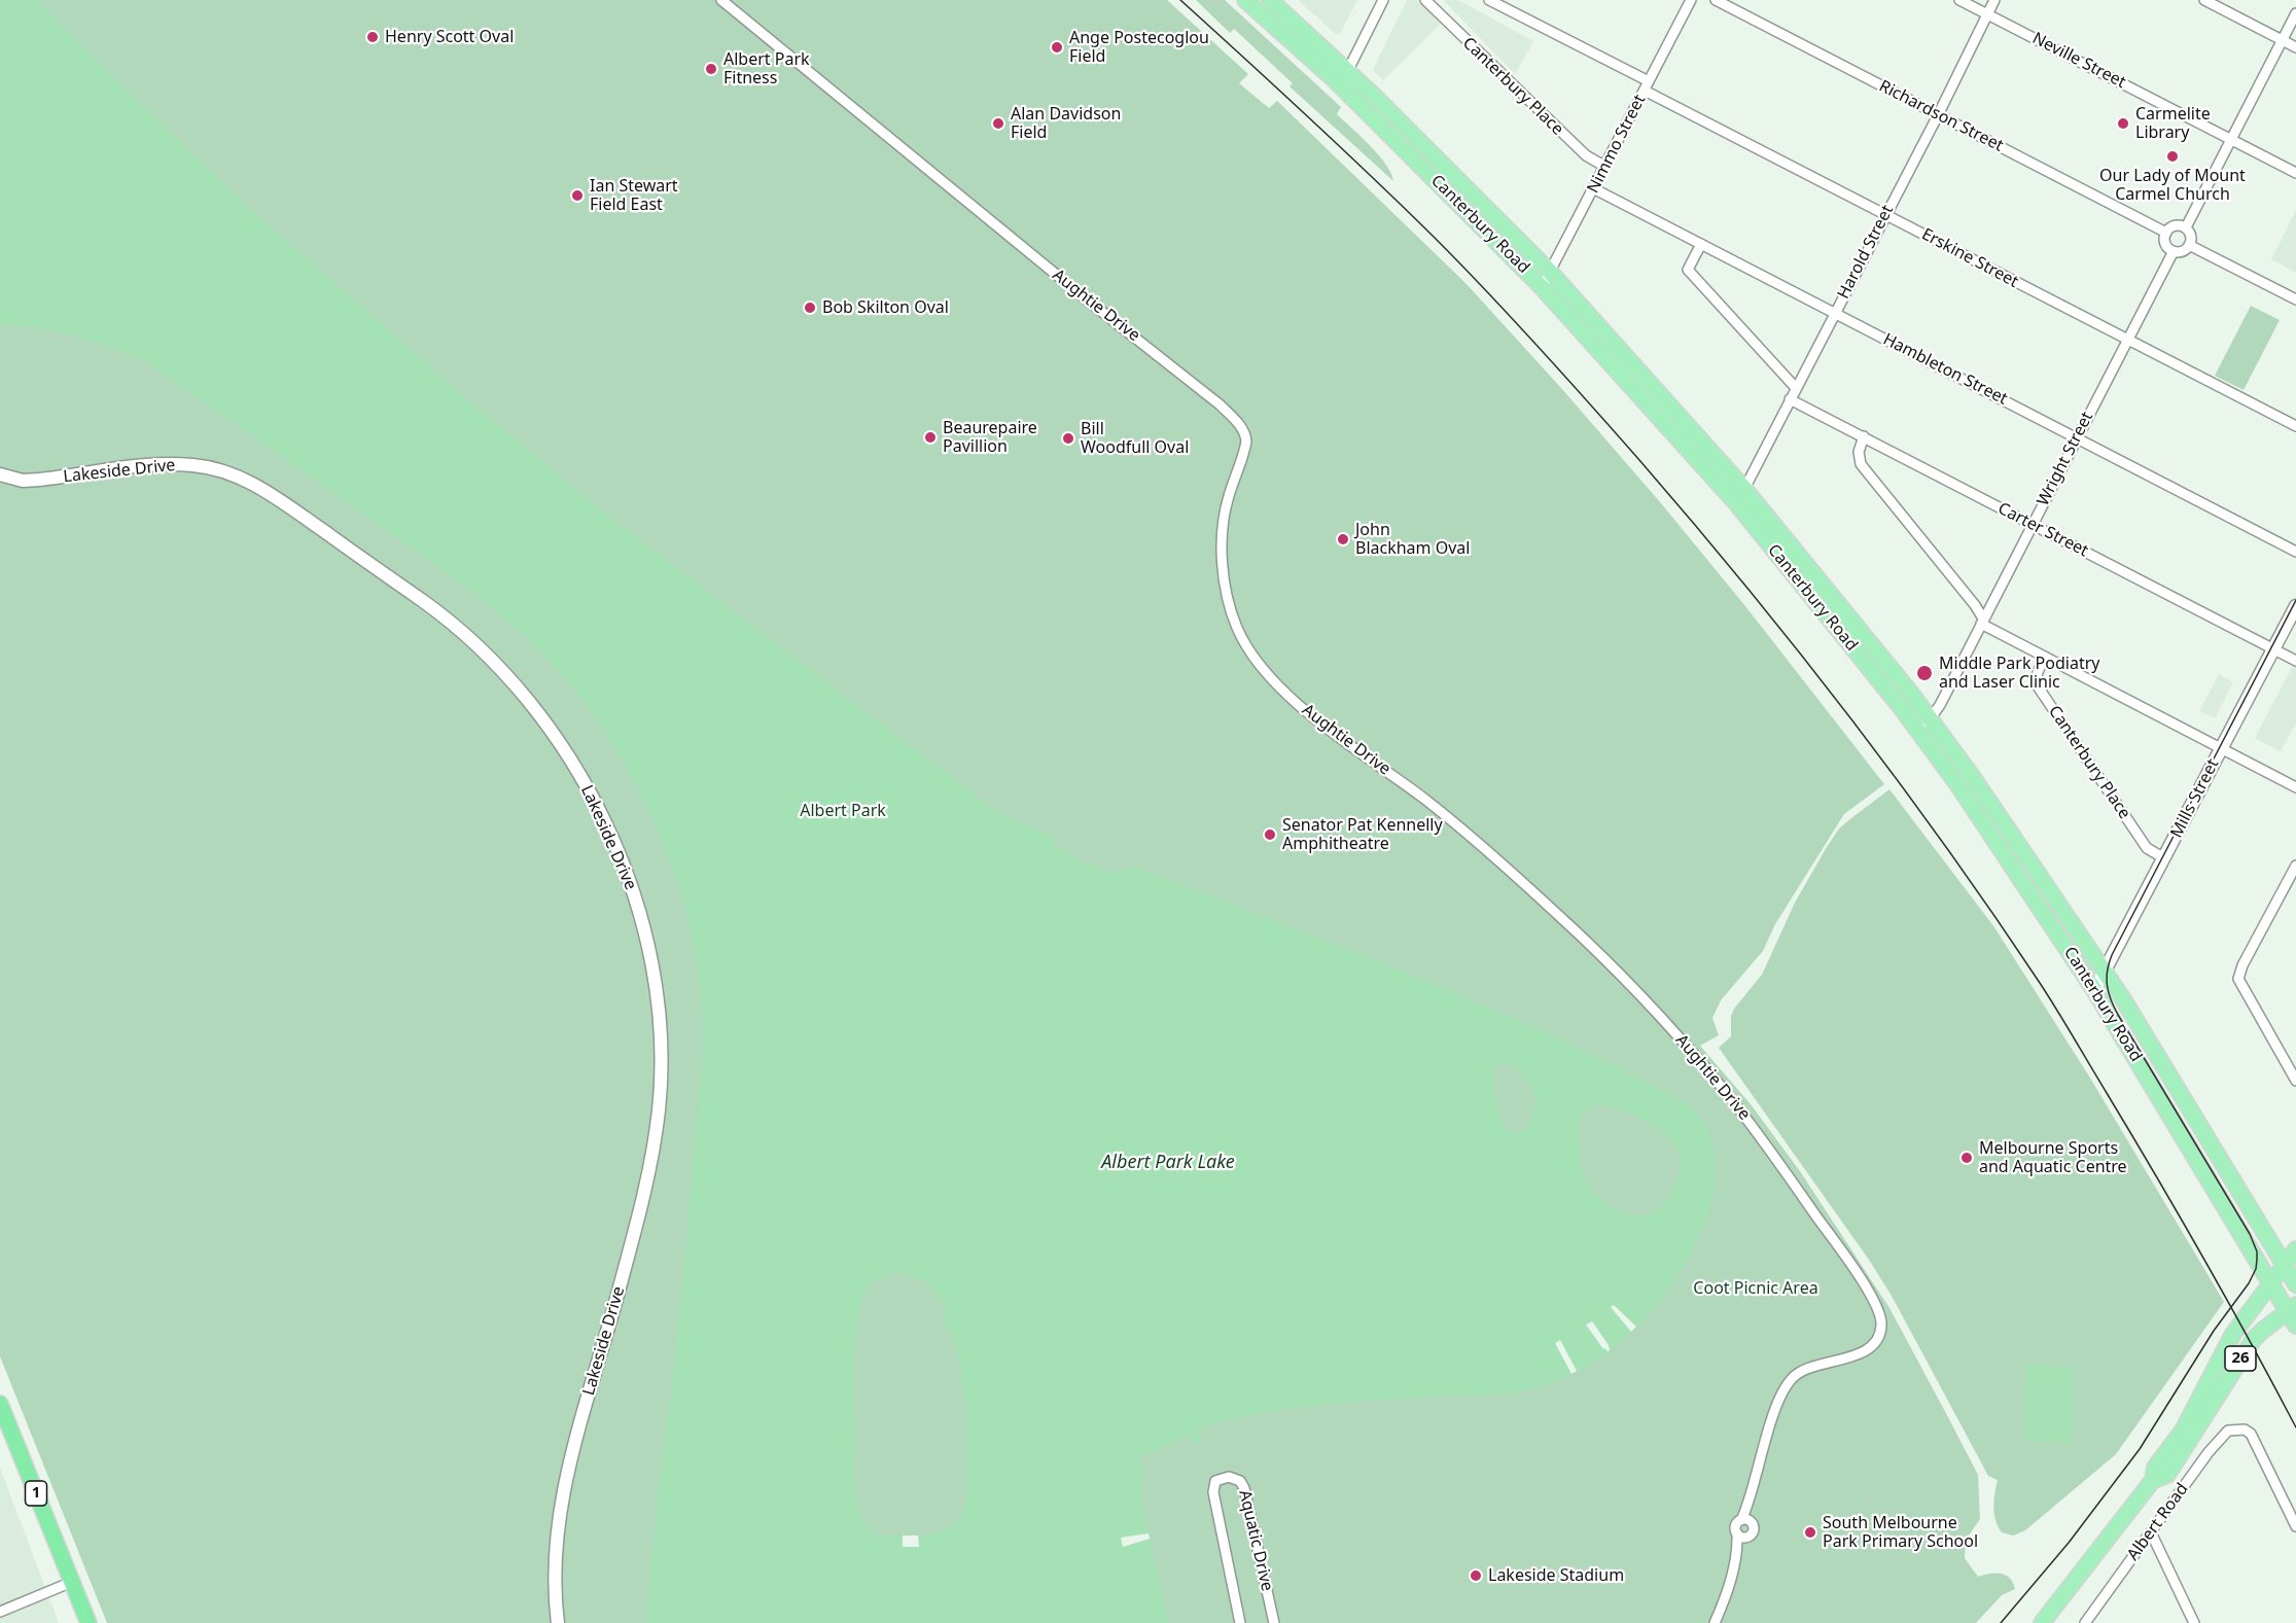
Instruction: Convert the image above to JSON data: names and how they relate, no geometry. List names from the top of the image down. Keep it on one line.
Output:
{"streets":{"highway":["1"],"main road":["Canterbury Road","26","Albert Road"],"street":["Neville Street","Canterbury Place","Richardson Street","Nimmo Street","Harold Street","Erskine Street","Aughtie Drive","Hambleton Street","Wright Street","Lakeside Drive","Carter Street","Mills Street","Aquatic Drive"]},"crossings":[["Neville Street","Harold Street"],["Canterbury Place","Nimmo Street"],["Canterbury Place","Mills Street"],["Richardson Street","Harold Street"],["Richardson Street","Wright Street"],["Nimmo Street","Canterbury Road"],["Nimmo Street","Erskine Street"],["Nimmo Street","Hambleton Street"],["Canterbury Road","Harold Street"],["Canterbury Road","Wright Street"],["Canterbury Road","Mills Street"],["Canterbury Road","26"],["Canterbury Road","Albert Road"],["Harold Street","Erskine Street"],["Harold Street","Hambleton Street"],["Harold Street","Carter Street"],["Erskine Street","Wright Street"],["Hambleton Street","Wright Street"],["Wright Street","Carter Street"],["Carter Street","Mills Street"],["26","Albert Road"]],"water":["Albert Park Lake"],"parks":["Albert Park","Coot Picnic Area"],"places":["Henry Scott Oval","Ange Postecoglou Field","Albert Park Fitness","Alan Davidson Field","Carmelite Library","Our Lady of Mount Carmel Church","Ian Stewart Field East","Bob Skilton Oval","Beaurepaire Pavillion","Bill Woodfull Oval","John Blackham Oval","Middle Park Podiatry and Laser Clinic","Senator Pat Kennelly Amphitheatre","Melbourne Sports and Aquatic Centre","South Melbourne Park Primary School","Lakeside Stadium"]}
